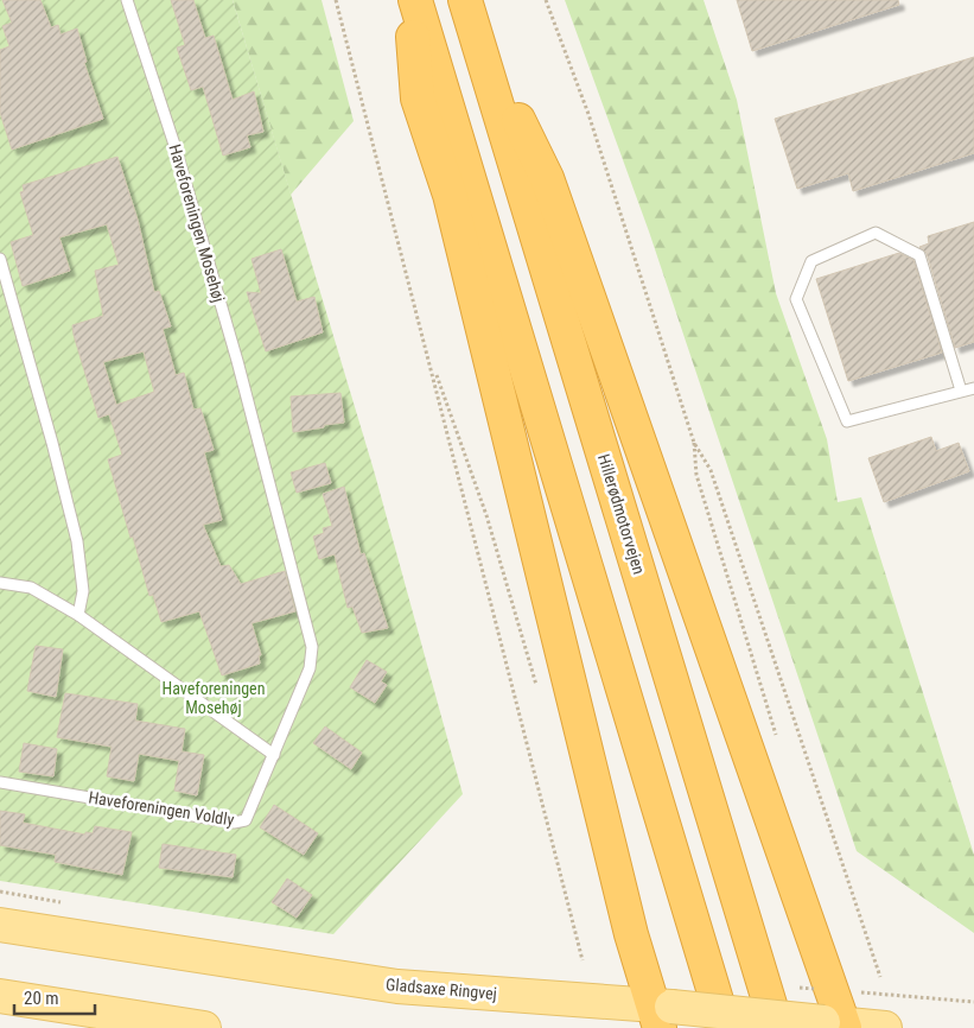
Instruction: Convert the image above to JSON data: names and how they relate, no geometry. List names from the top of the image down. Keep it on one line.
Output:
{"streets":{"highway":["Hillerødmotorvejen"],"main road":["Gladsaxe Ringvej"],"lane":["Haveforeningen Mosehøj","Haveforeningen Voldly"]},"crossings":[["Haveforeningen Mosehøj","Haveforeningen Voldly"]],"parks":["Haveforeningen Mosehøj"],"scale_bar":"20 m"}
